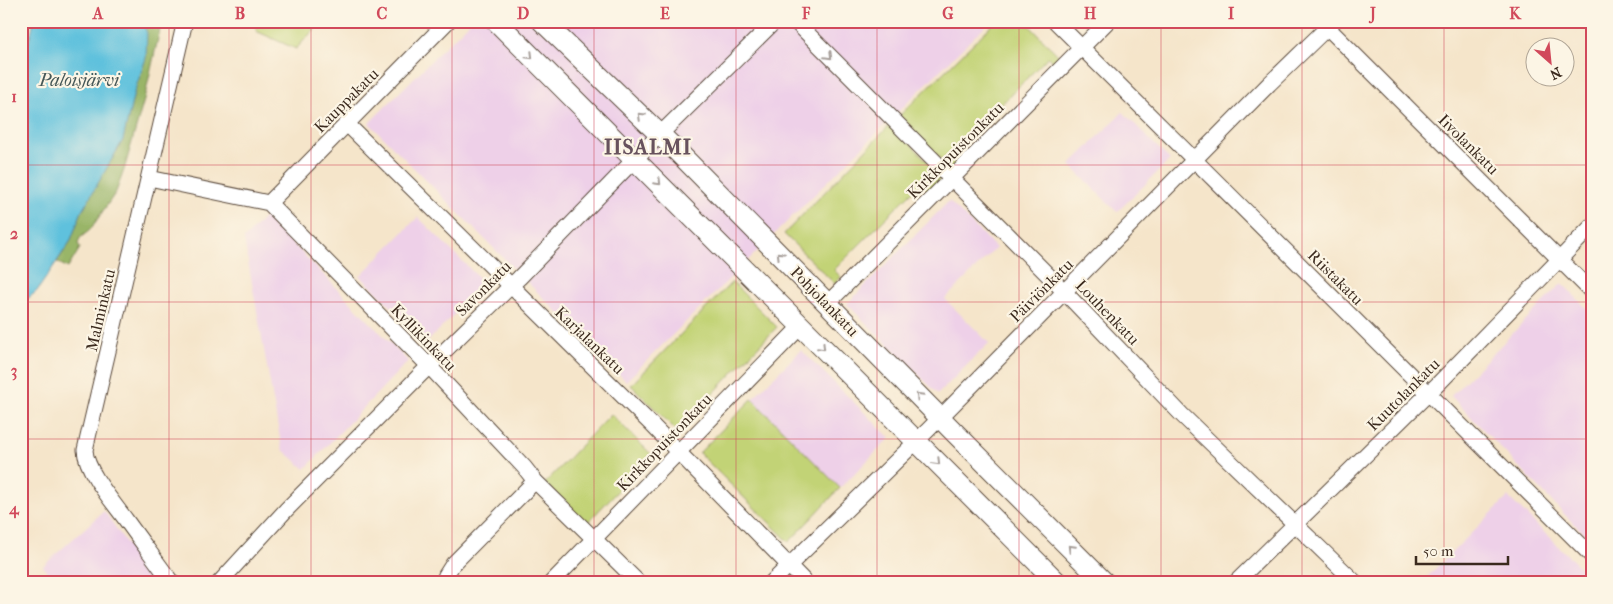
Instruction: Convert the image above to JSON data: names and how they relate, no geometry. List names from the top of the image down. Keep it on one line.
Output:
{"streets":{"main road":["Pohjolankatu"],"street":["Kauppakatu","Iivolankatu","Kirkkopuistonkatu","Riistakatu","Savonkatu","Päiviönkatu","Malminkatu","Louhenkatu","Kyllikinkatu","Karjalankatu","Kuutolankatu"]},"crossings":[["Kauppakatu","Kyllikinkatu"],["Kauppakatu","Karjalankatu"],["Iivolankatu","Päiviönkatu"],["Iivolankatu","Kuutolankatu"],["Kirkkopuistonkatu","Riistakatu"],["Kirkkopuistonkatu","Pohjolankatu"],["Kirkkopuistonkatu","Louhenkatu"],["Kirkkopuistonkatu","Kyllikinkatu"],["Kirkkopuistonkatu","Karjalankatu"],["Riistakatu","Päiviönkatu"],["Riistakatu","Kuutolankatu"],["Savonkatu","Pohjolankatu"],["Savonkatu","Kyllikinkatu"],["Savonkatu","Karjalankatu"],["Päiviönkatu","Pohjolankatu"],["Päiviönkatu","Louhenkatu"],["Päiviönkatu","Karjalankatu"],["Louhenkatu","Kuutolankatu"]],"districts":["IISALMI"],"water":["Paloisjärvi"],"scale_bar":"50 m","north":"bottom right","grid":{"columns":["A","B","C","D","E","F","G","H","I","J","K"],"rows":["1","2","3","4"]}}
